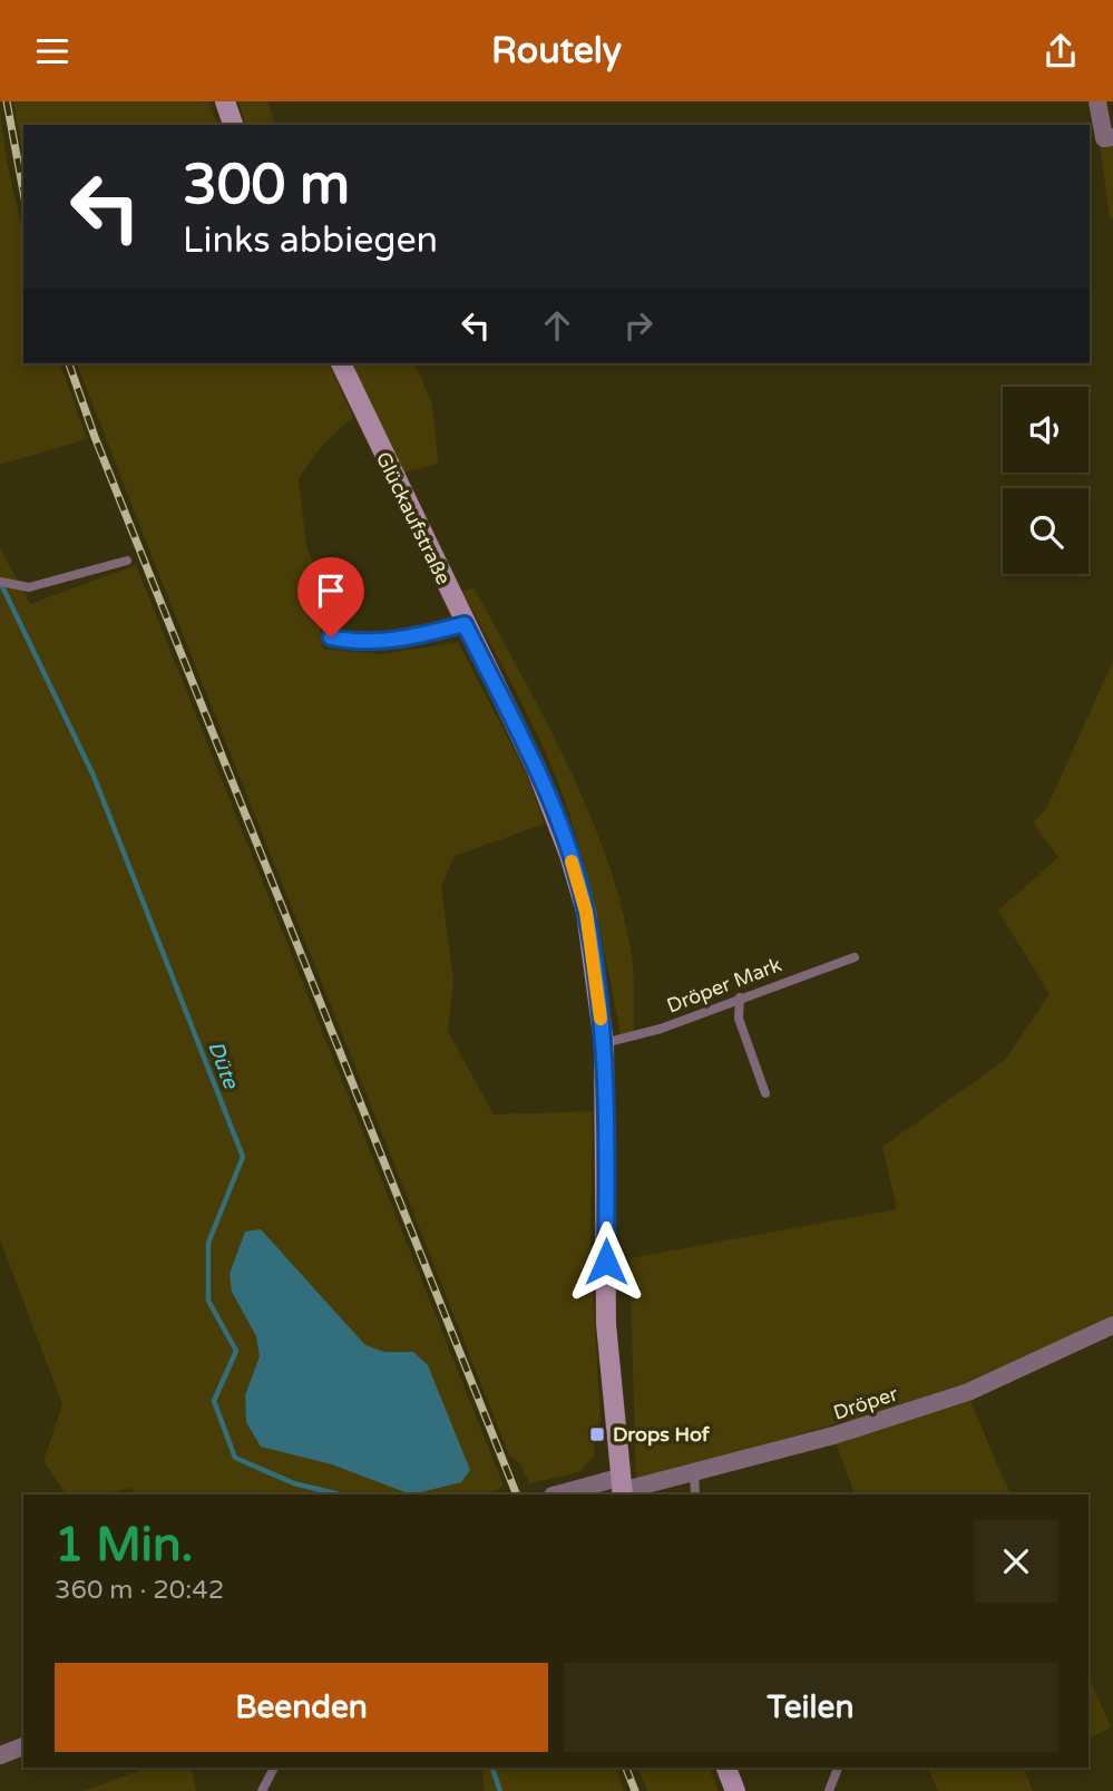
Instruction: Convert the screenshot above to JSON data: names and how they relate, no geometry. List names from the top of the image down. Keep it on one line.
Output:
{"streets":{"main road":["Glückaufstraße"],"street":["Dröper"],"lane":["Dröper Mark"]},"crossings":[["Glückaufstraße","Dröper Mark"],["Glückaufstraße","Dröper"]],"water":["Düte"],"places":{"transit":["Drops Hof"]},"page":{"header":"Routely","turn":["300 m","Links abbiegen"],"heading":["1 Min.","360 m · 20:42"],"buttons":["Beenden","Teilen"]}}
